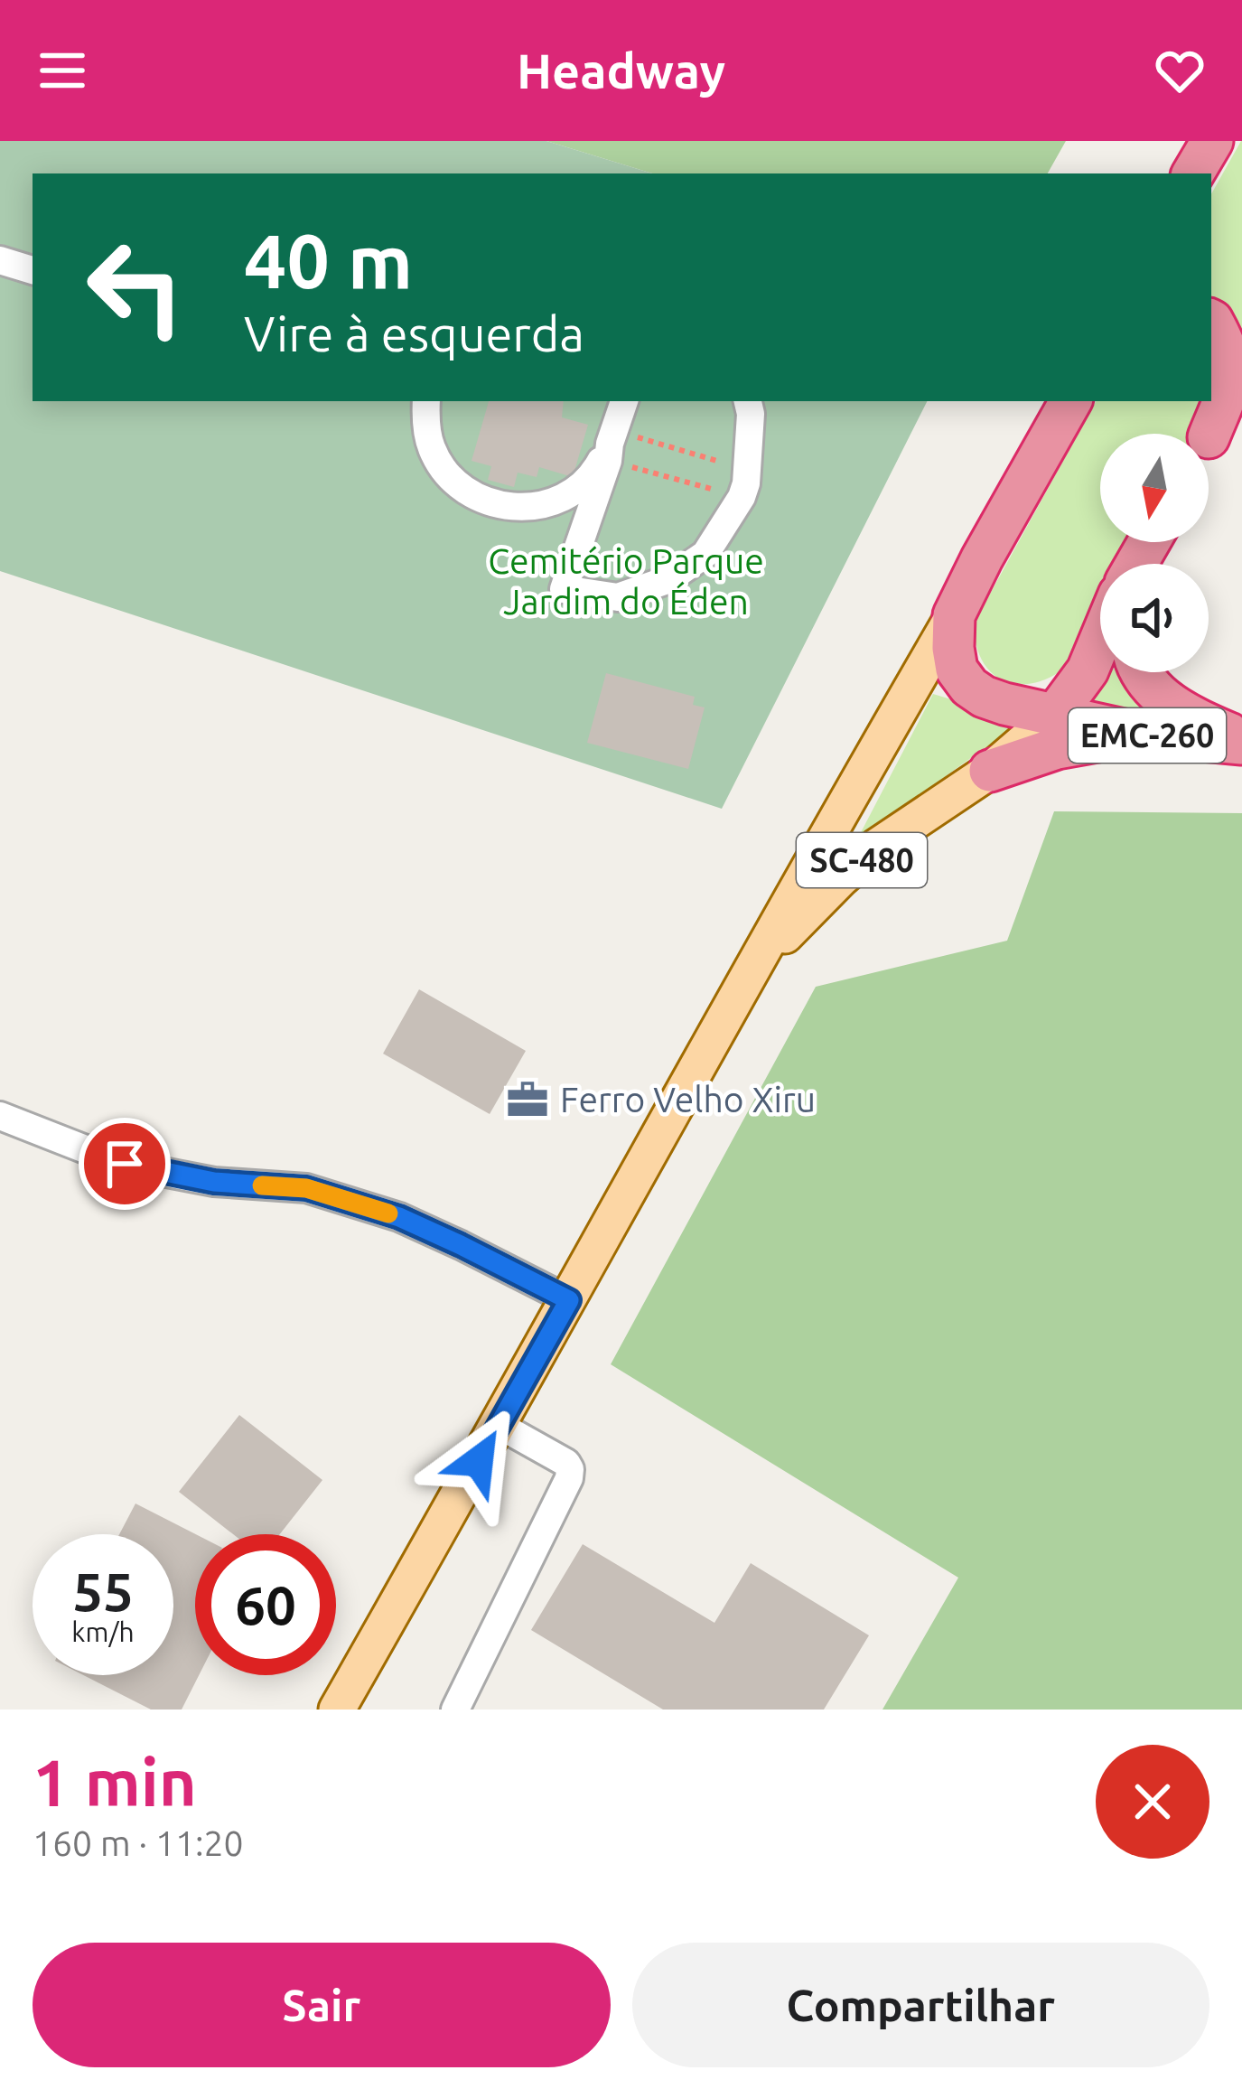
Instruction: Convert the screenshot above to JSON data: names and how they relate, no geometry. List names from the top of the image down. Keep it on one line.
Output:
{"streets":{"highway":["EMC-260","SC-480"]},"crossings":[["EMC-260","SC-480"]],"parks":["Cemitério Parque Jardim do Éden"],"places":{"office":["Ferro Velho Xiru"]},"north":"bottom","page":{"header":"Headway","turn":["40 m","Vire à esquerda"],"speed":"55 km/h","limit":"60","heading":["1 min","160 m · 11:20"],"buttons":["Sair","Compartilhar"]}}
